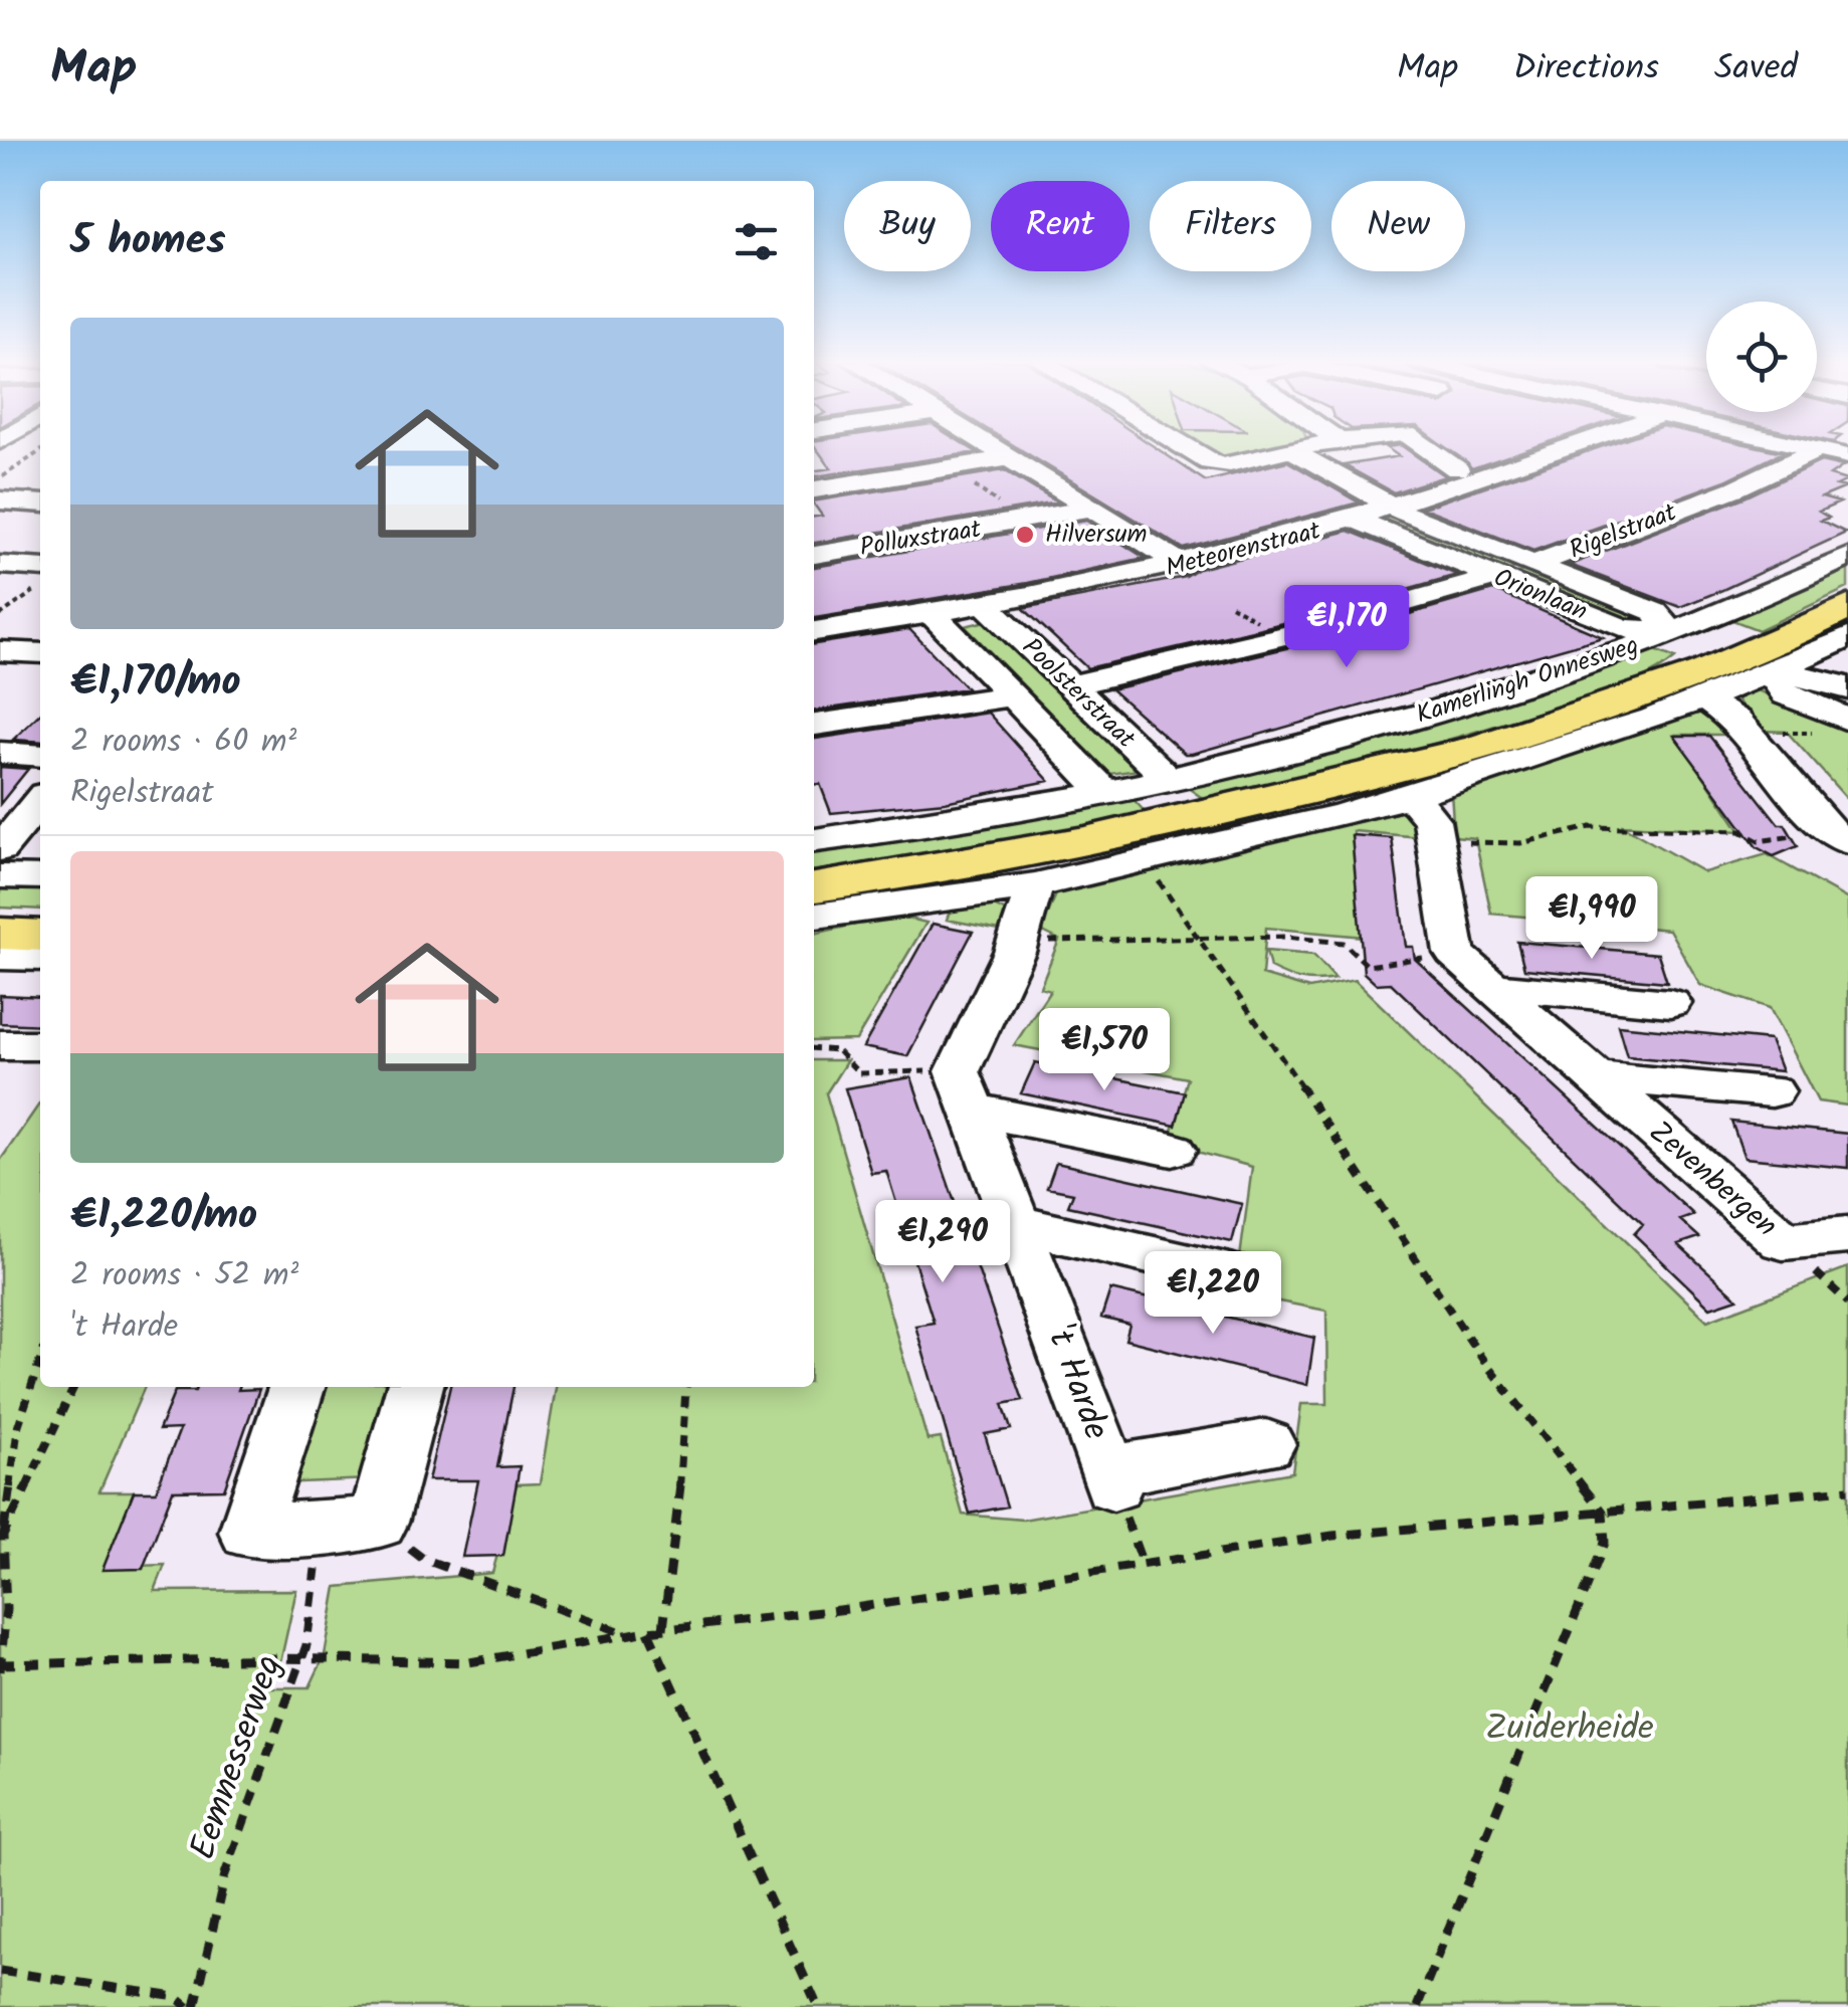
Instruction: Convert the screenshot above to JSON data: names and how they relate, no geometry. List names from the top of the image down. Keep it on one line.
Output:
{"streets":{"main road":["Kamerlingh Onnesweg"],"street":["Rigelstraat","Polluxstraat","Meteorenstraat","Orionlaan","Poolsterstraat","Zevenbergen","'t Harde"],"path":["Eemnesserweg"]},"crossings":[["Rigelstraat","Orionlaan"],["Meteorenstraat","Orionlaan"],["Meteorenstraat","Poolsterstraat"],["Orionlaan","Kamerlingh Onnesweg"],["Kamerlingh Onnesweg","Poolsterstraat"]],"parks":["Zuiderheide"],"places":["Hilversum"],"page":{"header":"Map","nav":["Map","Directions","Saved"],"chip":["Buy","Rent","Filters","New"],"heading":"5 homes","list":[{"name":"€1,170/mo","note":"2 rooms · 60 m² · Rigelstraat"},{"name":"€1,220/mo","note":"2 rooms · 52 m² · 't Harde"}],"price":["€1,170","€1,990","€1,570","€1,290","€1,220"]}}
